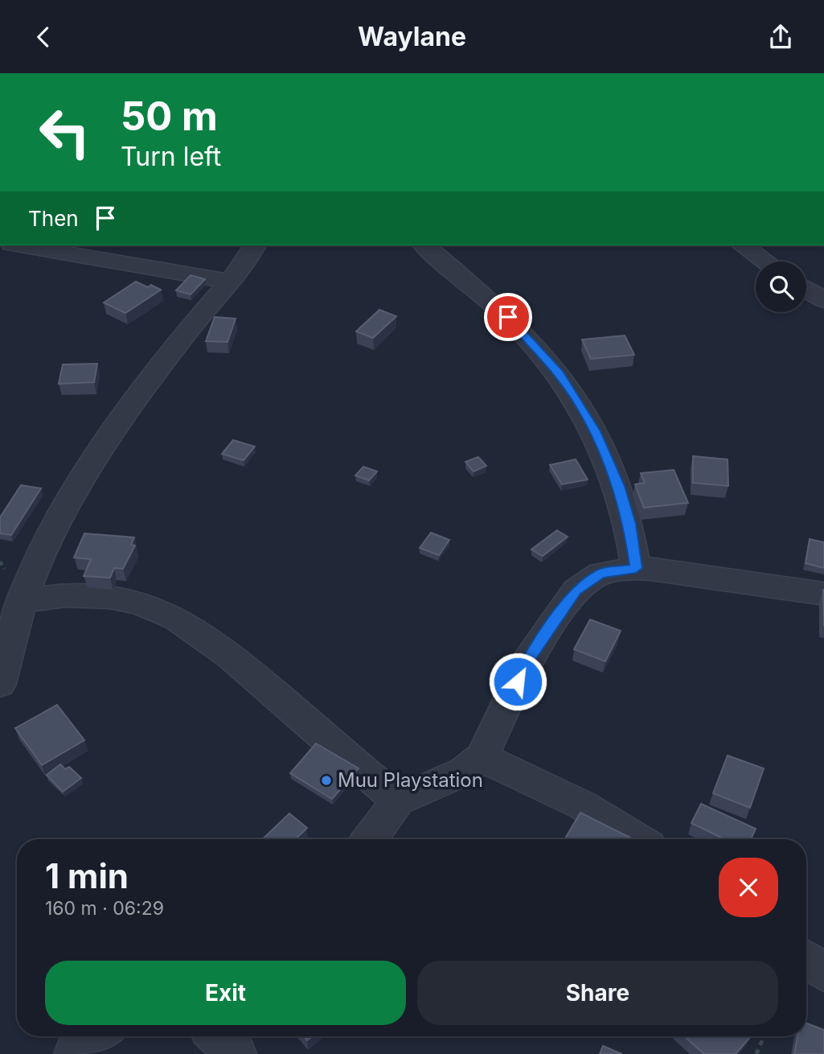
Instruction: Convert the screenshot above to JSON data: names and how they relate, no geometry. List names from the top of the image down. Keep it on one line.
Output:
{"places":["Muu Playstation"],"page":{"header":"Waylane","turn":["50 m","Turn left"],"then":"Then","heading":["1 min","160 m · 06:29"],"buttons":["Exit","Share"]}}
